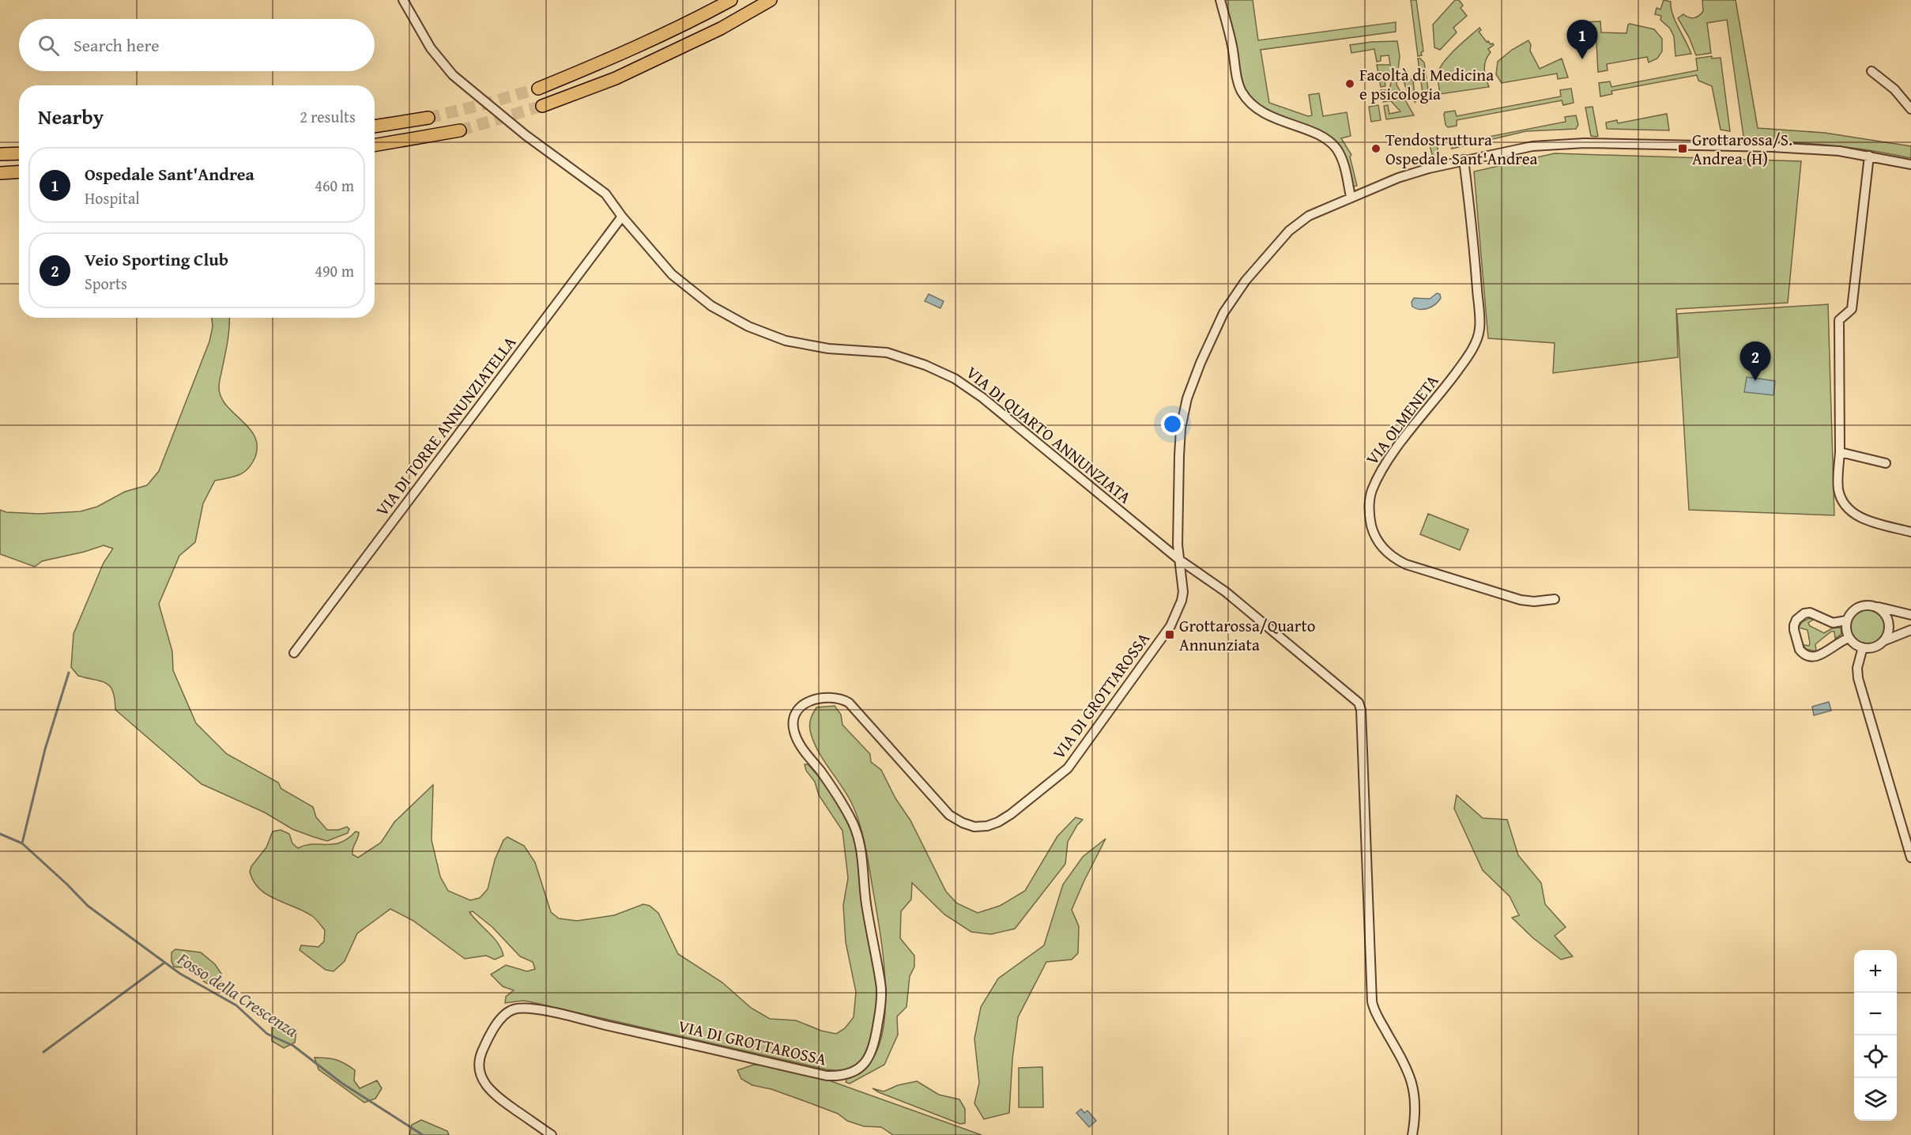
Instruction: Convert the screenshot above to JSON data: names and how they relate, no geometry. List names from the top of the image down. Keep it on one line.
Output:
{"streets":{"street":["VIA OLMENETA","VIA DI TORRE ANNUNZIATELLA","VIA DI QUARTO ANNUNZIATA","VIA DI GROTTAROSSA"]},"crossings":[["VIA OLMENETA","VIA DI GROTTAROSSA"],["VIA DI TORRE ANNUNZIATELLA","VIA DI QUARTO ANNUNZIATA"],["VIA DI QUARTO ANNUNZIATA","VIA DI GROTTAROSSA"]],"water":["Fosso della Crescenza"],"places":{"other":["Facoltà di Medicina e psicologia","Tendostruttura Ospedale Sant'Andrea"],"transit":["Grottarossa/S. Andrea (H)","Grottarossa/Quarto Annunziata"]},"page":{"search":"Search here","pins":["1","2"],"heading":["Nearby","2 results"],"list":[{"mark":"1","name":"Ospedale Sant'Andrea","note":"Hospital","value":"460 m"},{"mark":"2","name":"Veio Sporting Club","note":"Sports","value":"490 m"}],"map_buttons":["+","−"]}}
